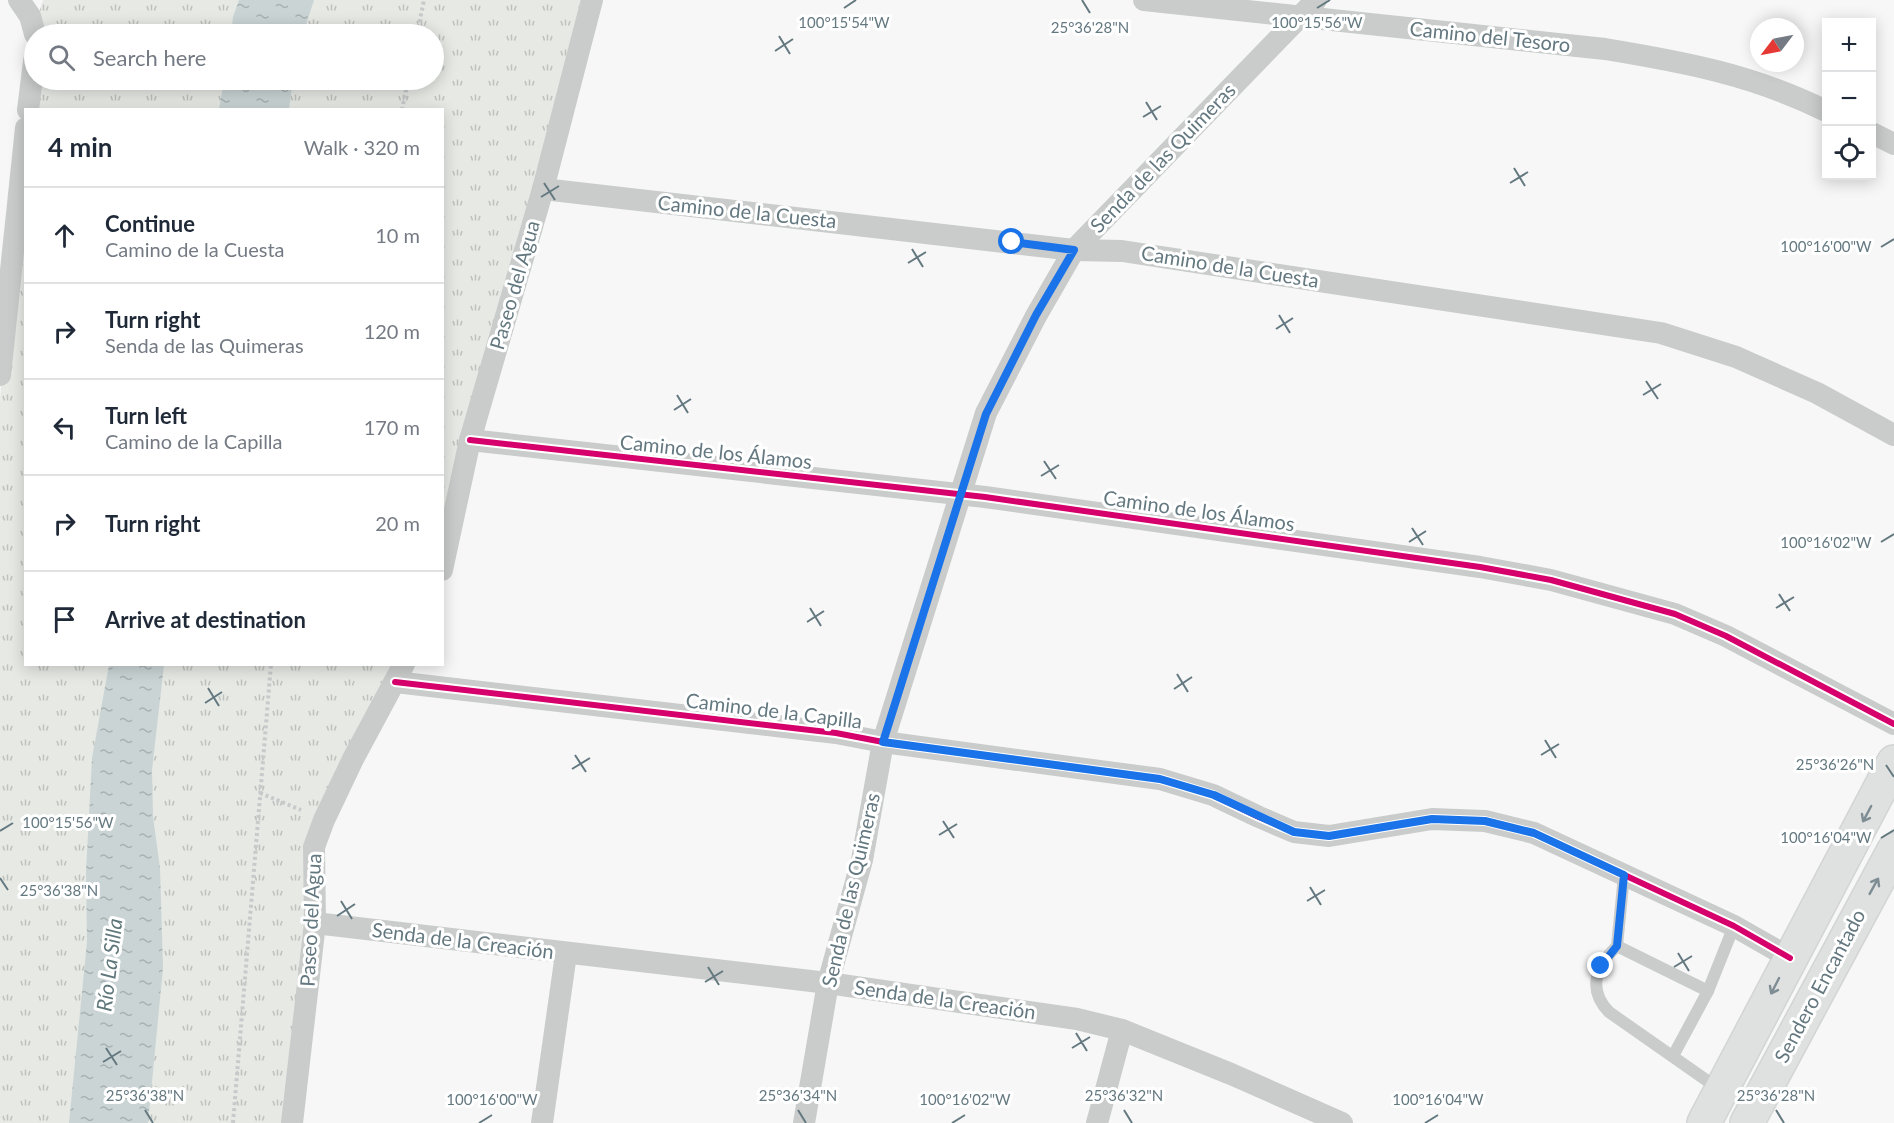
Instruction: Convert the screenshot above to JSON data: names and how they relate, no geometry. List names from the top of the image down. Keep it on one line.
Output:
{"streets":{"street":["Camino del Tesoro","Senda de las Quimeras","Camino de la Cuesta","Paseo del Agua","Camino de los Álamos","Camino de la Capilla","Senda de la Creación","Sendero Encantado"]},"crossings":[["Camino del Tesoro","Senda de las Quimeras"],["Senda de las Quimeras","Camino de la Cuesta"],["Senda de las Quimeras","Camino de los Álamos"],["Senda de las Quimeras","Camino de la Capilla"],["Senda de las Quimeras","Senda de la Creación"],["Camino de la Cuesta","Paseo del Agua"],["Paseo del Agua","Camino de los Álamos"],["Paseo del Agua","Camino de la Capilla"],["Paseo del Agua","Senda de la Creación"],["Camino de la Capilla","Sendero Encantado"]],"water":["Río La Silla"],"north":"bottom left","page":{"map_buttons":["+","−"],"search":"Search here","heading":["4 min","Walk · 320 m"],"list":[["Continue","Camino de la Cuesta","10 m"],["Turn right","Senda de las Quimeras","120 m"],["Turn left","Camino de la Capilla","170 m"],["Turn right","20 m"],"Arrive at destination"]},"coordinates":["100°15'54\"W","100°15'56\"W","25°36'28\"N","100°16'00\"W","100°16'02\"W","25°36'26\"N","100°16'04\"W","25°36'38\"N","25°36'34\"N","25°36'32\"N"]}
